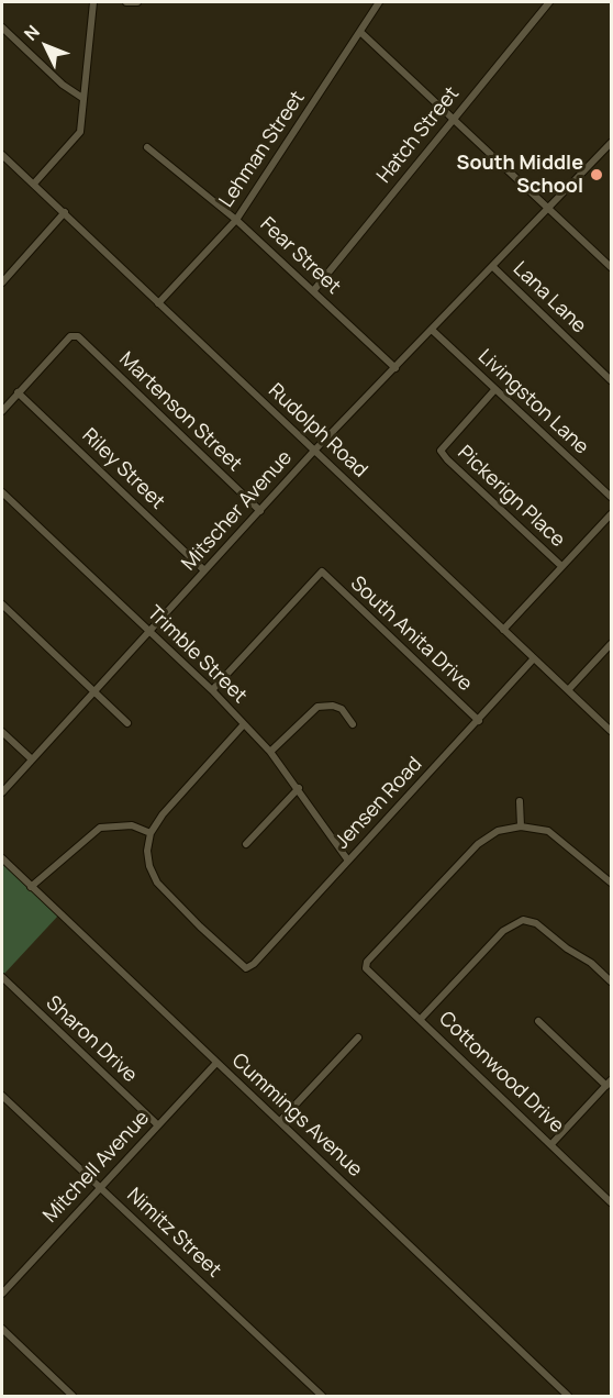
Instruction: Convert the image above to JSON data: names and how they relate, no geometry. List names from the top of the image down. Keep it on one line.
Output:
{"streets":{"street":["Hatch Street","Lehman Street","Fear Street","Lana Lane","Livingston Lane","Martenson Street","Rudolph Road","Riley Street","Pickerign Place","Mitscher Avenue","South Anita Drive","Trimble Street","Jensen Road","Sharon Drive","Cottonwood Drive","Cummings Avenue","Mitchell Avenue","Nimitz Street"]},"crossings":[["Hatch Street","Fear Street"],["Lehman Street","Fear Street"],["Lehman Street","Rudolph Road"],["Fear Street","Mitscher Avenue"],["Lana Lane","Mitscher Avenue"],["Livingston Lane","Pickerign Place"],["Livingston Lane","Mitscher Avenue"],["Martenson Street","Riley Street"],["Martenson Street","Mitscher Avenue"],["Rudolph Road","Mitscher Avenue"],["Rudolph Road","Jensen Road"],["Riley Street","Mitscher Avenue"],["Mitscher Avenue","Trimble Street"],["South Anita Drive","Trimble Street"],["South Anita Drive","Jensen Road"],["Trimble Street","Jensen Road"],["Sharon Drive","Mitchell Avenue"],["Cummings Avenue","Mitchell Avenue"],["Mitchell Avenue","Nimitz Street"]],"places":["South Middle School"],"north":"top left"}
